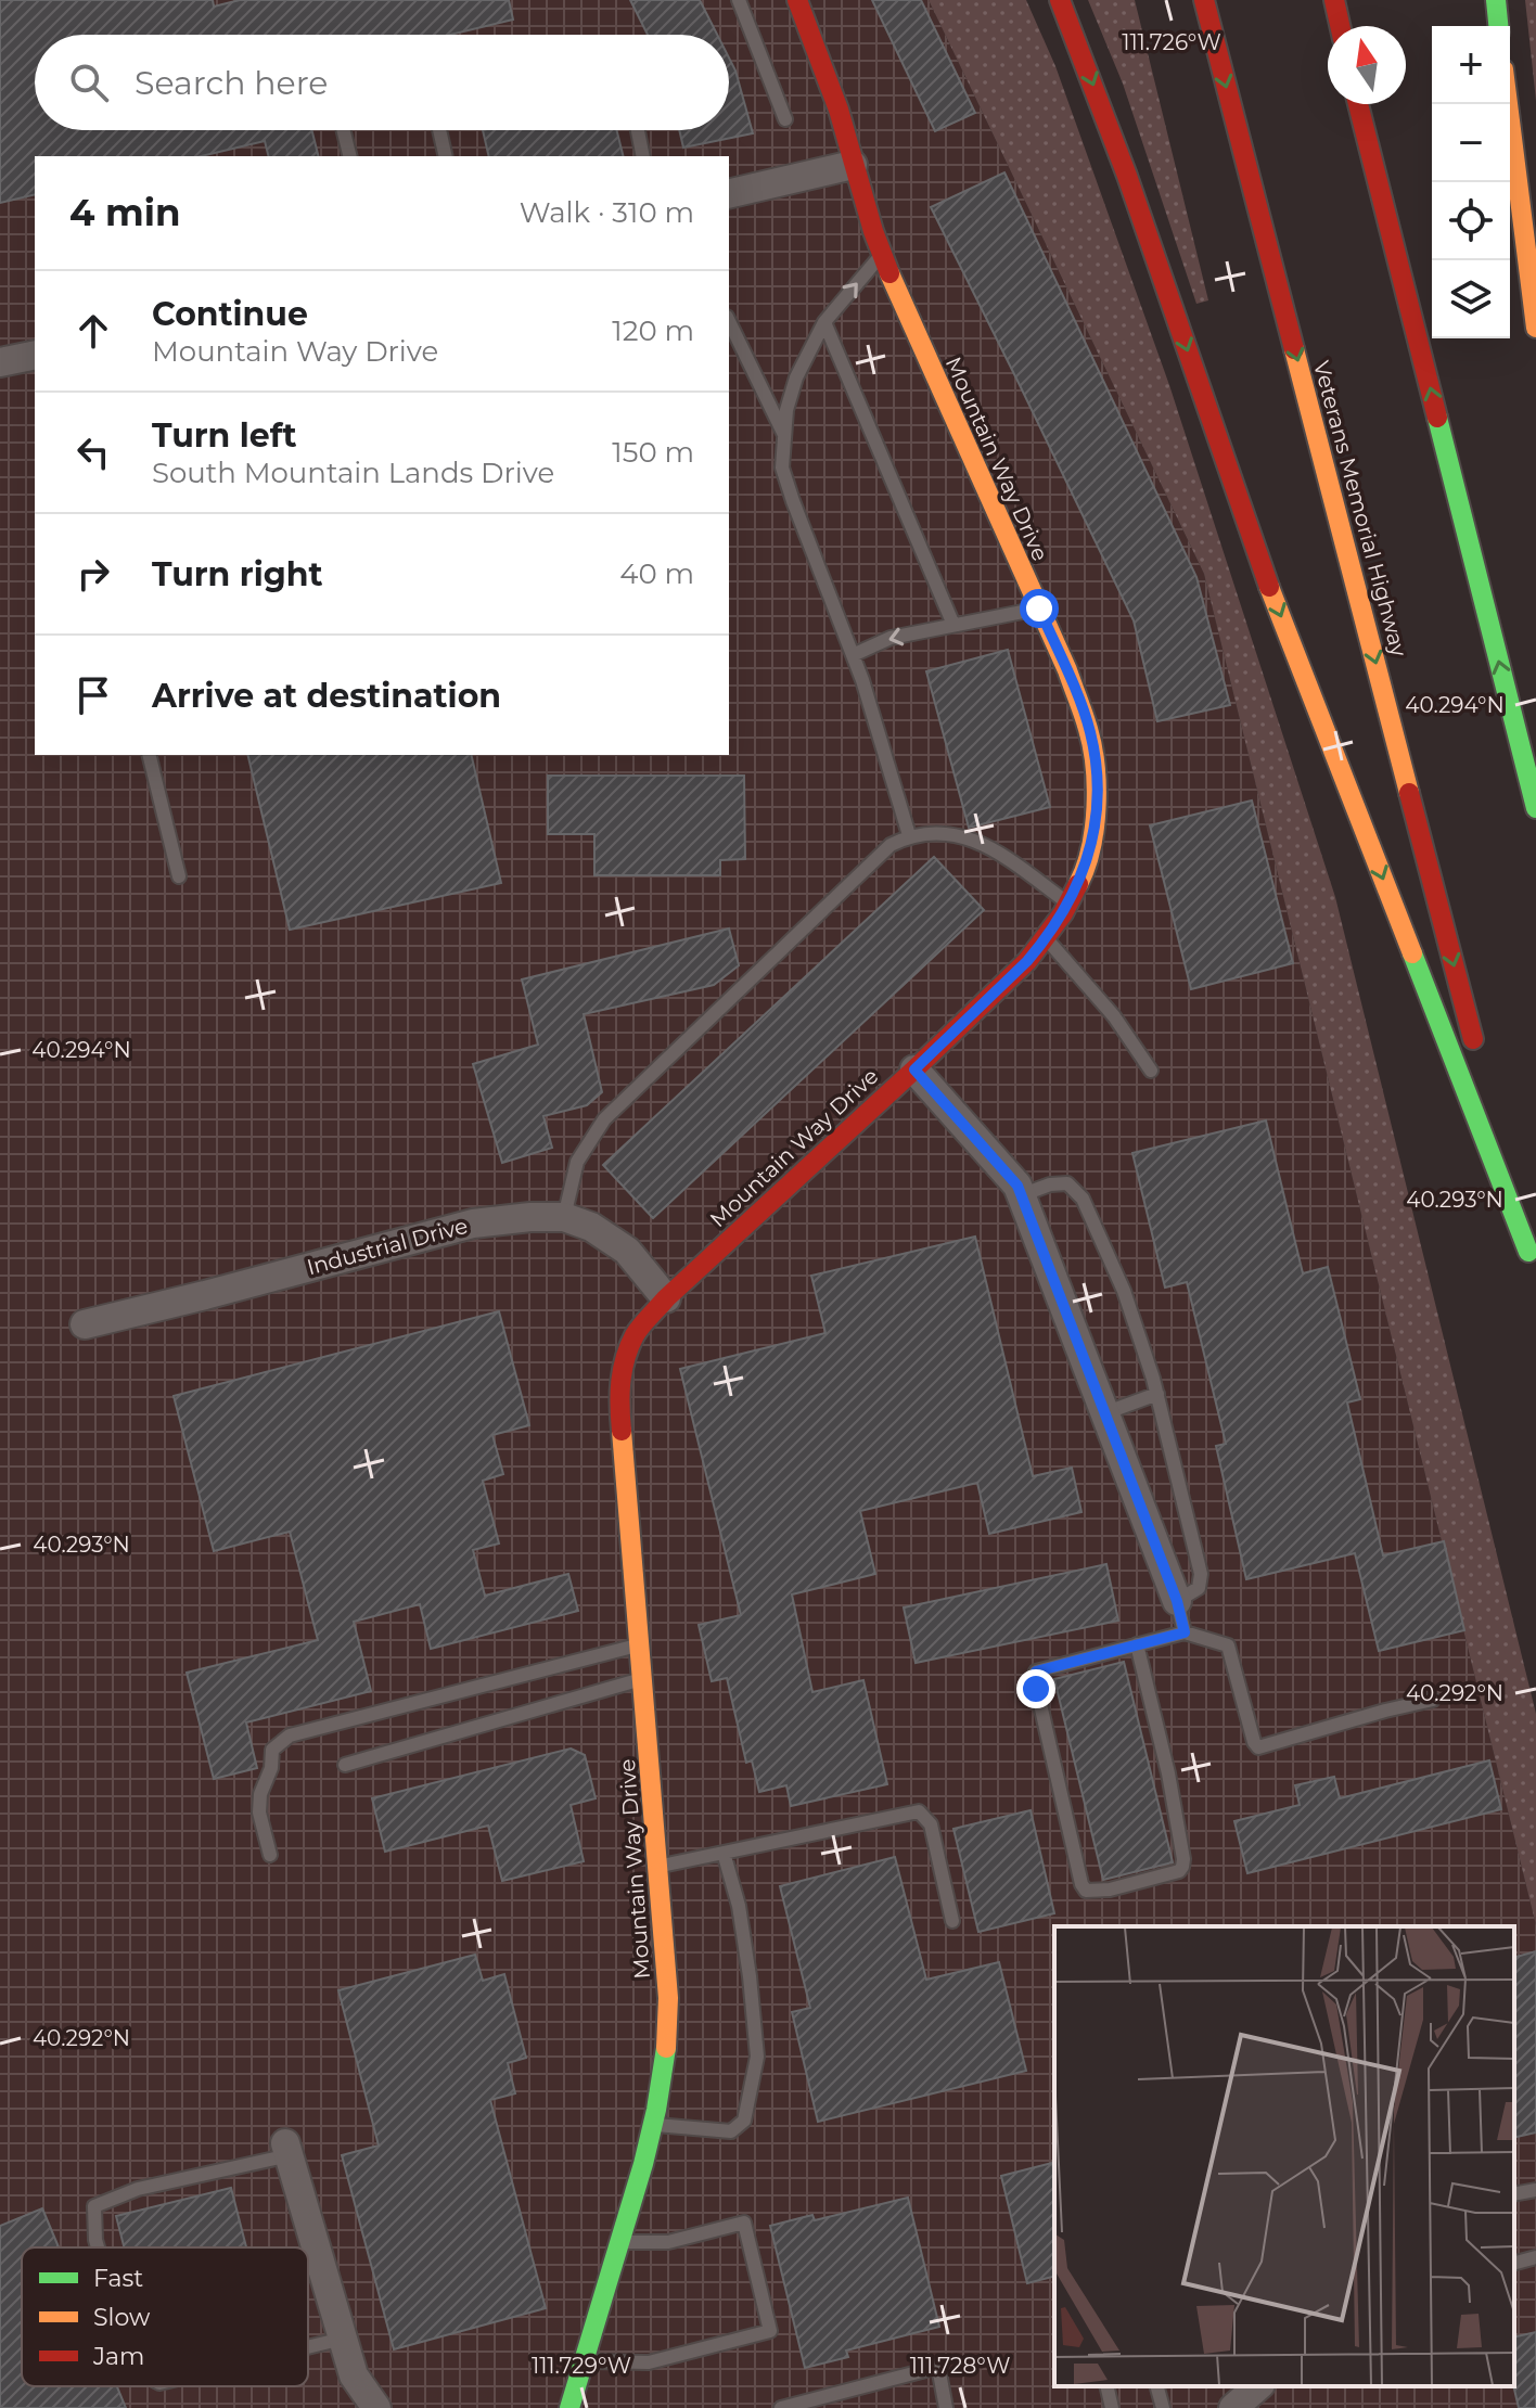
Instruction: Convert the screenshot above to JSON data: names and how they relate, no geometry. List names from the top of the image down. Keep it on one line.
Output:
{"streets":{"main road":["Mountain Way Drive","Veterans Memorial Highway"],"street":["Industrial Drive"]},"crossings":[["Mountain Way Drive","Industrial Drive"]],"legend":["Fast","Slow","Jam"],"north":"top","page":{"map_buttons":["+","−"],"search":"Search here","heading":["4 min","Walk · 310 m"],"list":[["Continue","Mountain Way Drive","120 m"],["Turn left","South Mountain Lands Drive","150 m"],["Turn right","40 m"],"Arrive at destination"]},"coordinates":["111.726°W","40.294°N","40.293°N","40.292°N","111.729°W","111.728°W"]}
